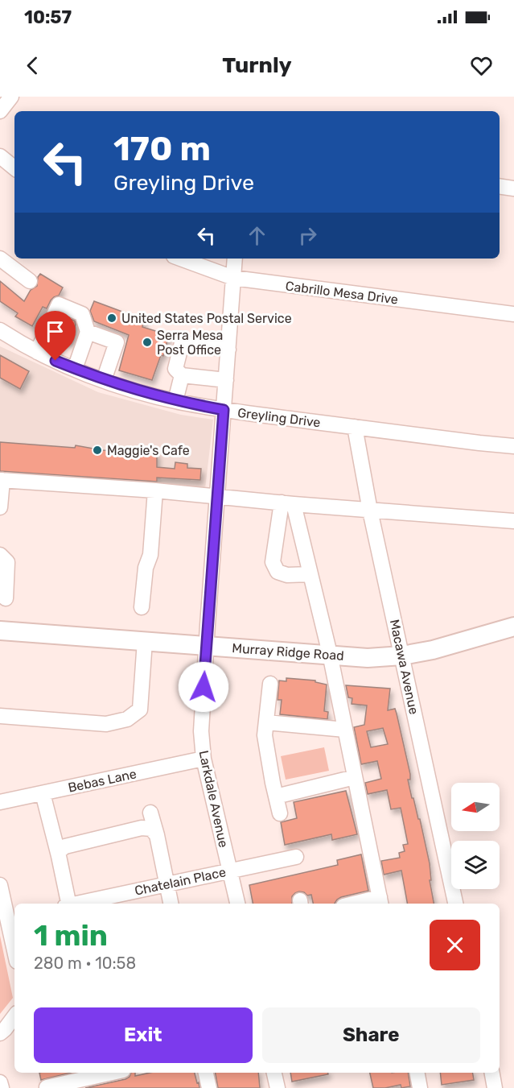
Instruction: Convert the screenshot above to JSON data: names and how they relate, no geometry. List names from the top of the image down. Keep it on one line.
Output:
{"streets":{"main road":["Murray Ridge Road"],"street":["Cabrillo Mesa Drive","Greyling Drive","Macawa Avenue","Bebas Lane","Larkdale Avenue","Chatelain Place"]},"crossings":[["Cabrillo Mesa Drive","Larkdale Avenue"],["Greyling Drive","Macawa Avenue"],["Greyling Drive","Larkdale Avenue"],["Murray Ridge Road","Macawa Avenue"],["Murray Ridge Road","Larkdale Avenue"],["Bebas Lane","Larkdale Avenue"],["Larkdale Avenue","Chatelain Place"]],"places":["United States Postal Service","Serra Mesa Post Office","Maggie's Cafe"],"north":"left","page":{"status":"10:57","header":"Turnly","turn":["170 m","Greyling Drive"],"heading":["1 min","280 m · 10:58"],"buttons":["Exit","Share"]}}
